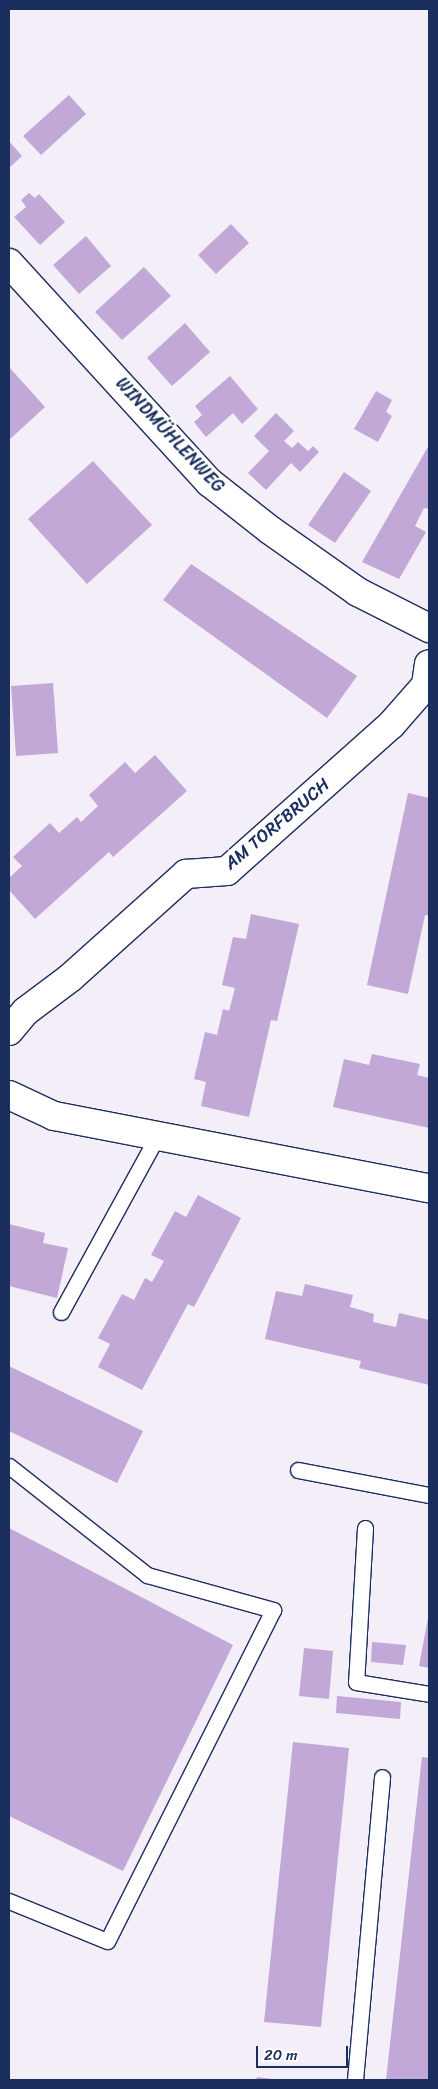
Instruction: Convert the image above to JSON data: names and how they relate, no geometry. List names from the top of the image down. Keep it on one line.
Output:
{"streets":{"street":["WINDMÜHLENWEG","AM TORFBRUCH"]},"scale_bar":"20 m"}
